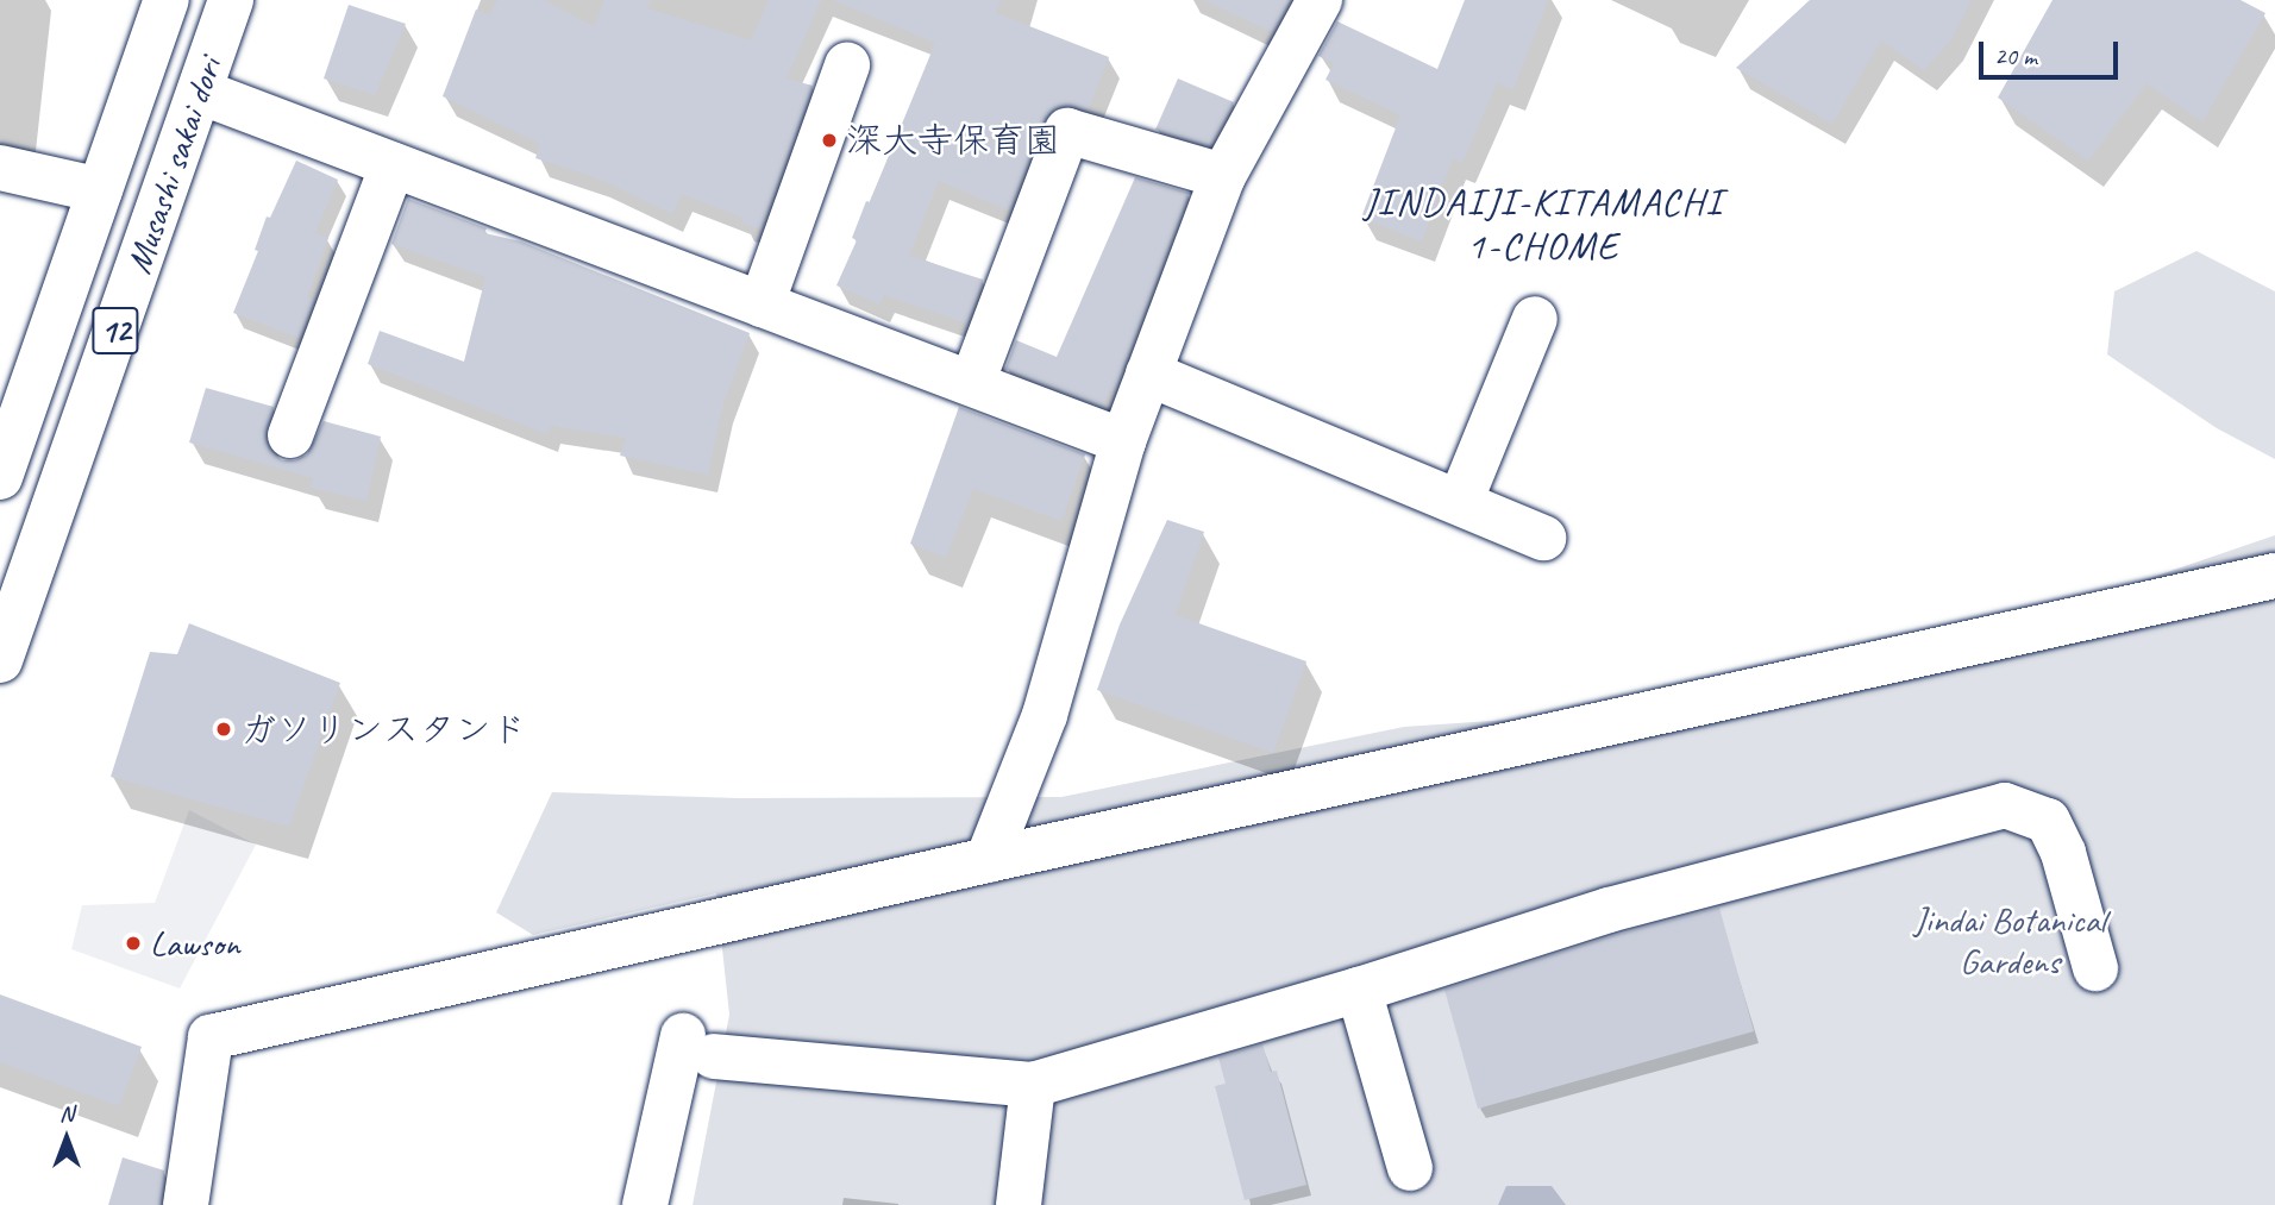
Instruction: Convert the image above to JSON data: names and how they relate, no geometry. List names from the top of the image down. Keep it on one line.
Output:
{"streets":{"street":["Musashi sakai dori","12"]},"districts":["JINDAIJI-KITAMACHI 1-CHOME"],"parks":["Jindai Botanical Gardens"],"places":["深大寺保育園","ガソリンスタンド","Lawson"],"scale_bar":"20 m","north":"top"}
